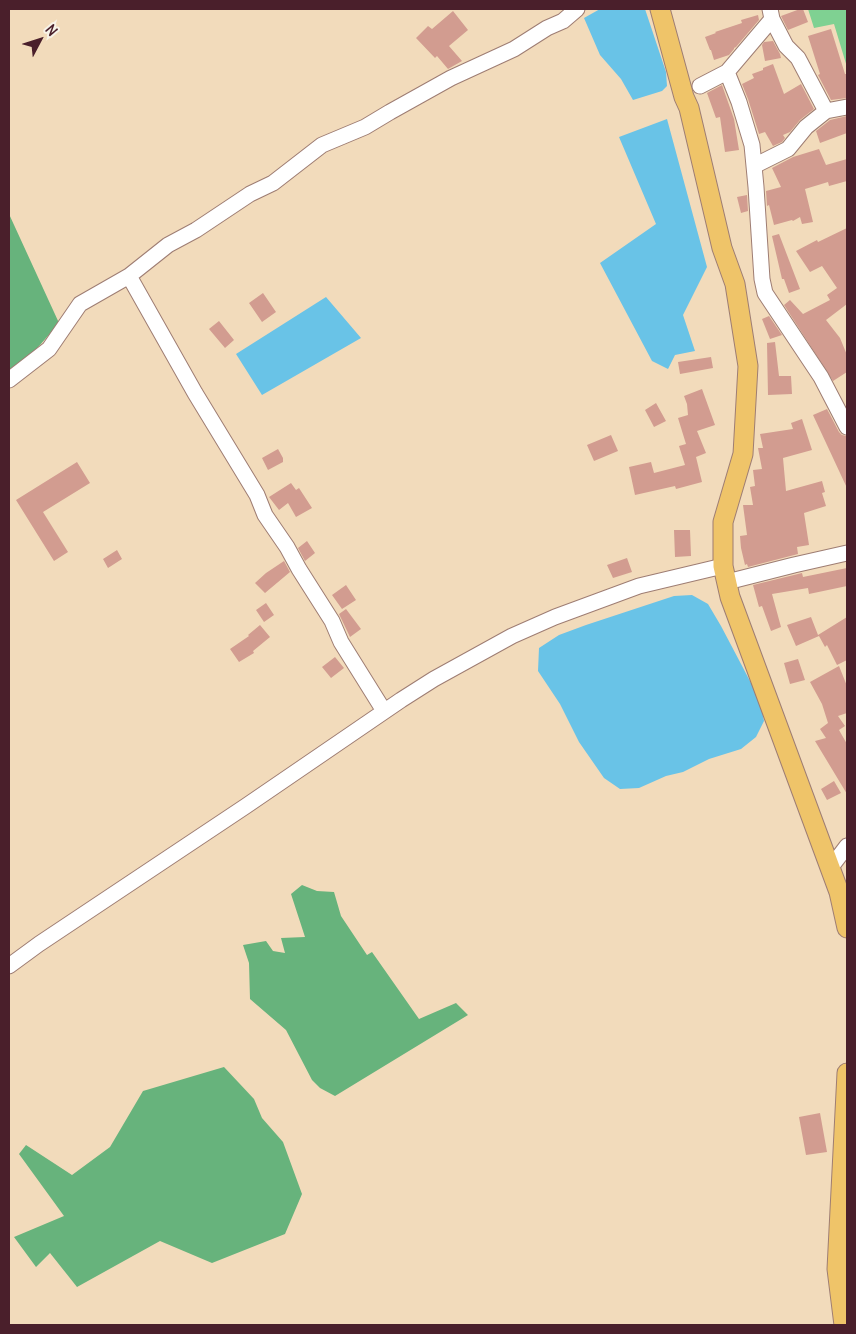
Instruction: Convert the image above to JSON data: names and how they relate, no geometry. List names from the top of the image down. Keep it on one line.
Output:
{"north":"top right"}
